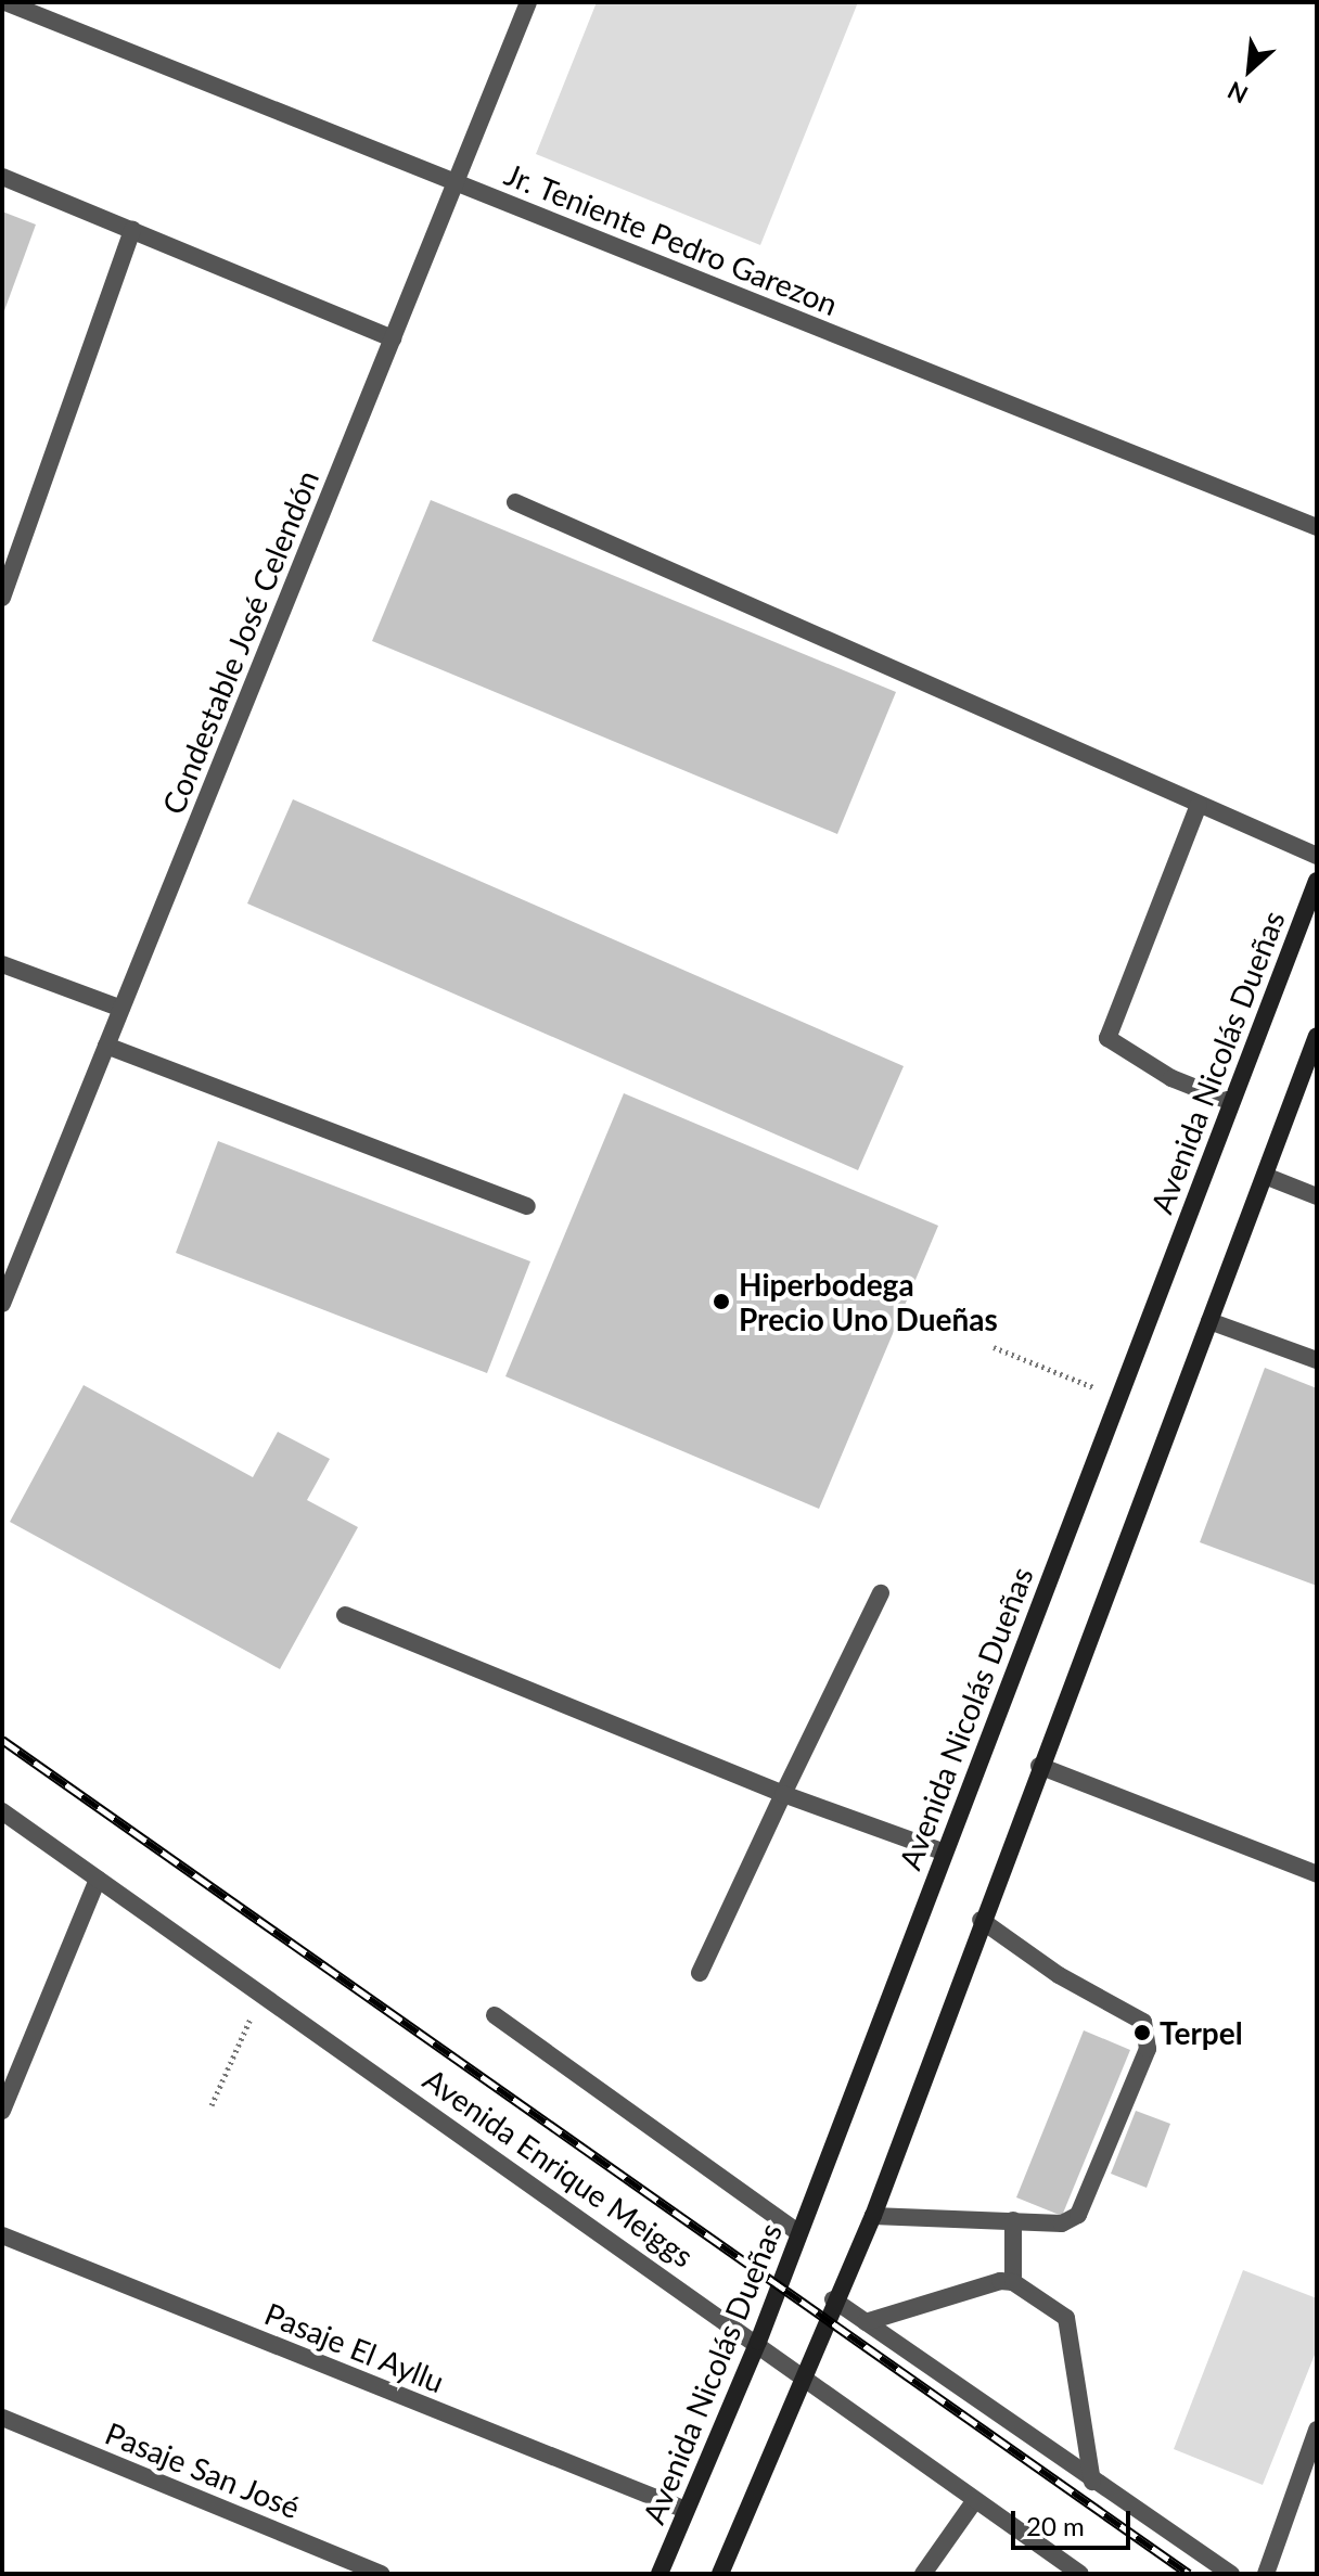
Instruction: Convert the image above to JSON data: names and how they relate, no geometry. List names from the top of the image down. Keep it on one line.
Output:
{"streets":{"main road":["Avenida Nicolás Dueñas"],"street":["Jr. Teniente Pedro Garezon","Condestable José Celendón","Avenida Enrique Meiggs","Pasaje El Ayllu","Pasaje San José"]},"crossings":[["Jr. Teniente Pedro Garezon","Condestable José Celendón"],["Avenida Nicolás Dueñas","Avenida Enrique Meiggs"],["Avenida Nicolás Dueñas","Pasaje El Ayllu"]],"places":["Hiperbodega Precio Uno Dueñas","Terpel"],"scale_bar":"20 m","north":"bottom left"}
